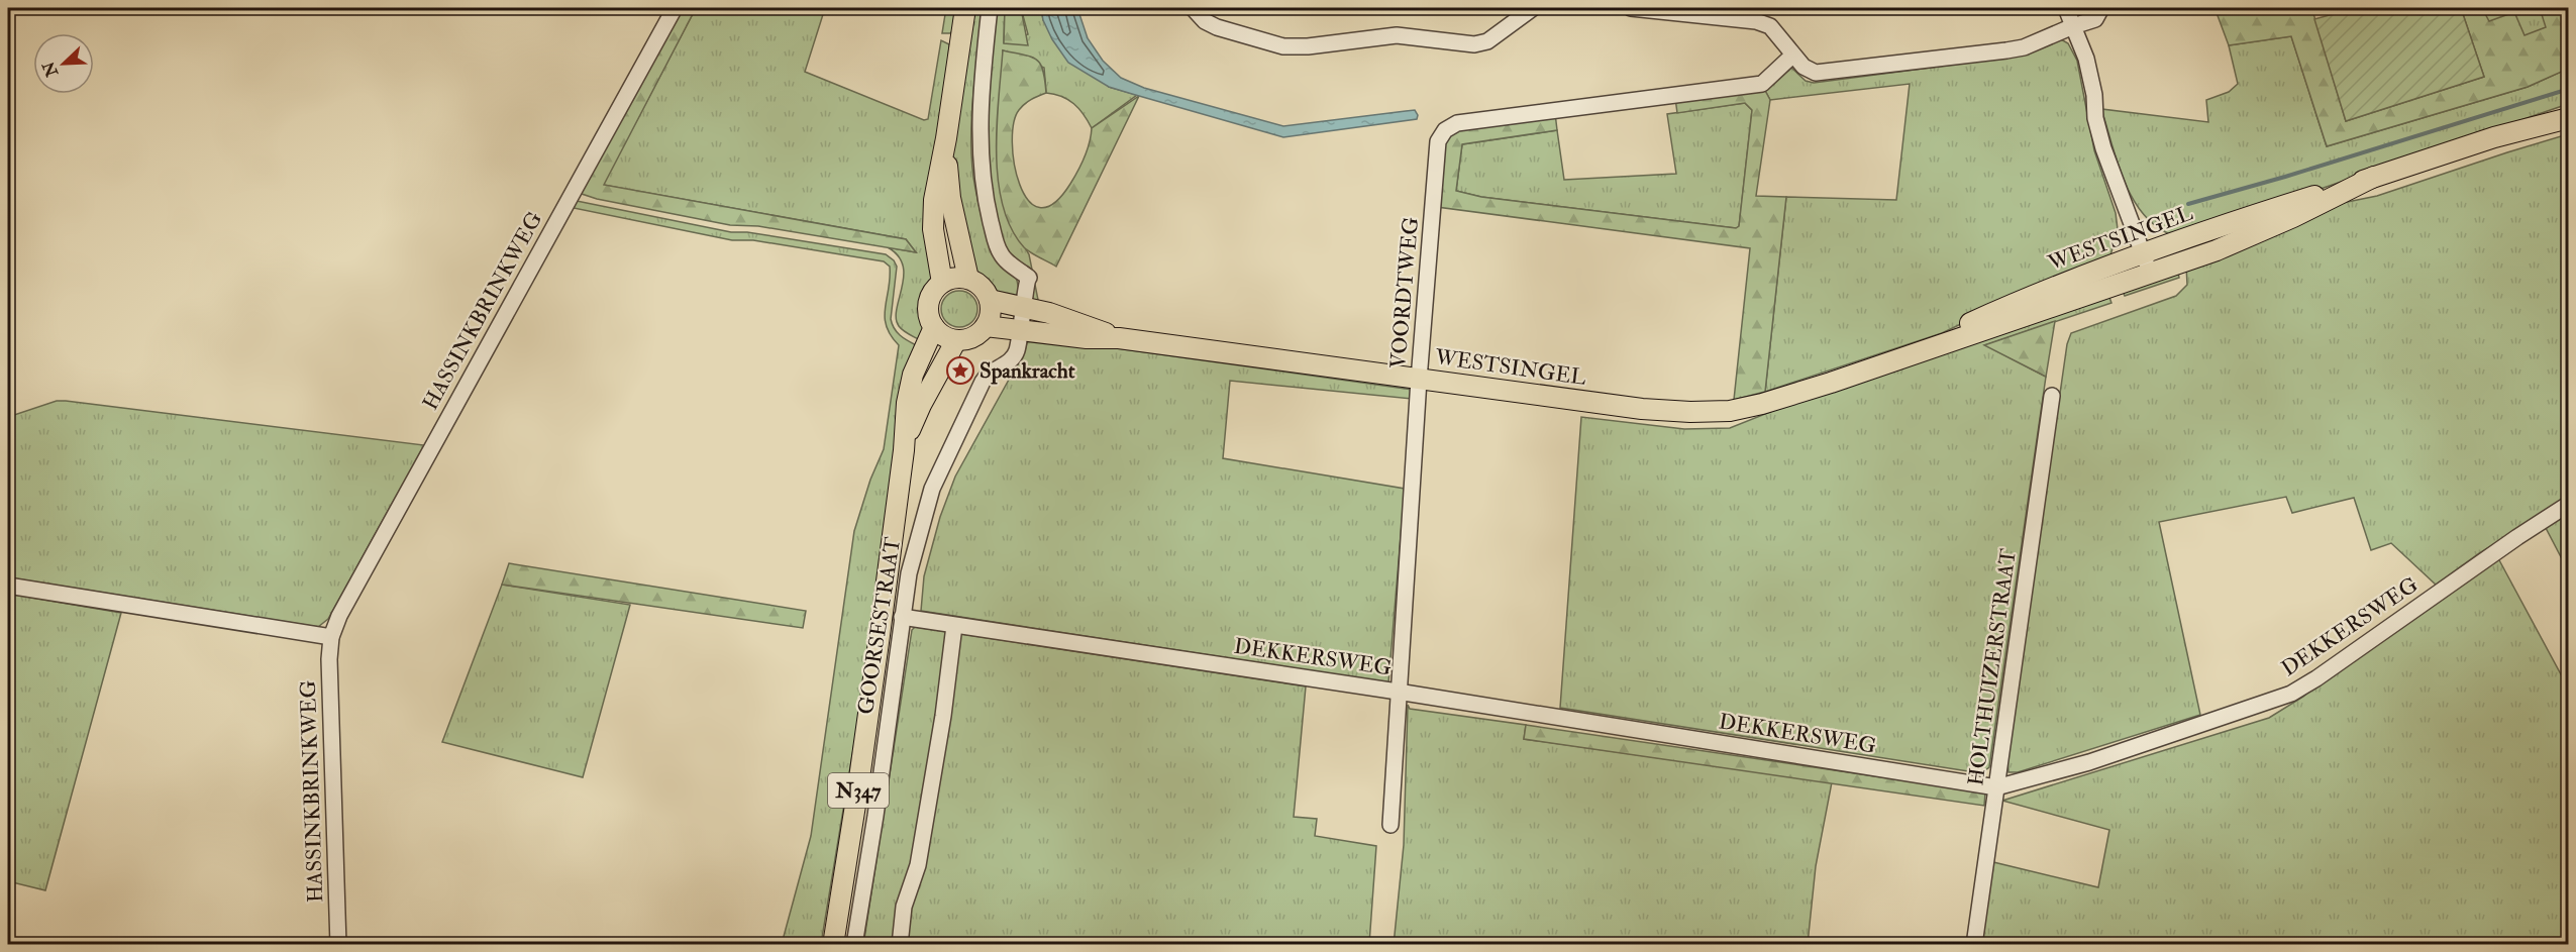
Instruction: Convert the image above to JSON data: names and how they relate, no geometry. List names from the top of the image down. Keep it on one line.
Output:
{"streets":{"main road":["WESTSINGEL","GOORSESTRAAT","N347"],"street":["VOORDTWEG","HASSINKBRINKWEG","DEKKERSWEG","HOLTHUIZERSTRAAT"]},"crossings":[["WESTSINGEL","VOORDTWEG"],["WESTSINGEL","GOORSESTRAAT"],["VOORDTWEG","DEKKERSWEG"],["GOORSESTRAAT","DEKKERSWEG"],["DEKKERSWEG","HOLTHUIZERSTRAAT"]],"places":{"place":["Spankracht"]},"north":"bottom left"}
